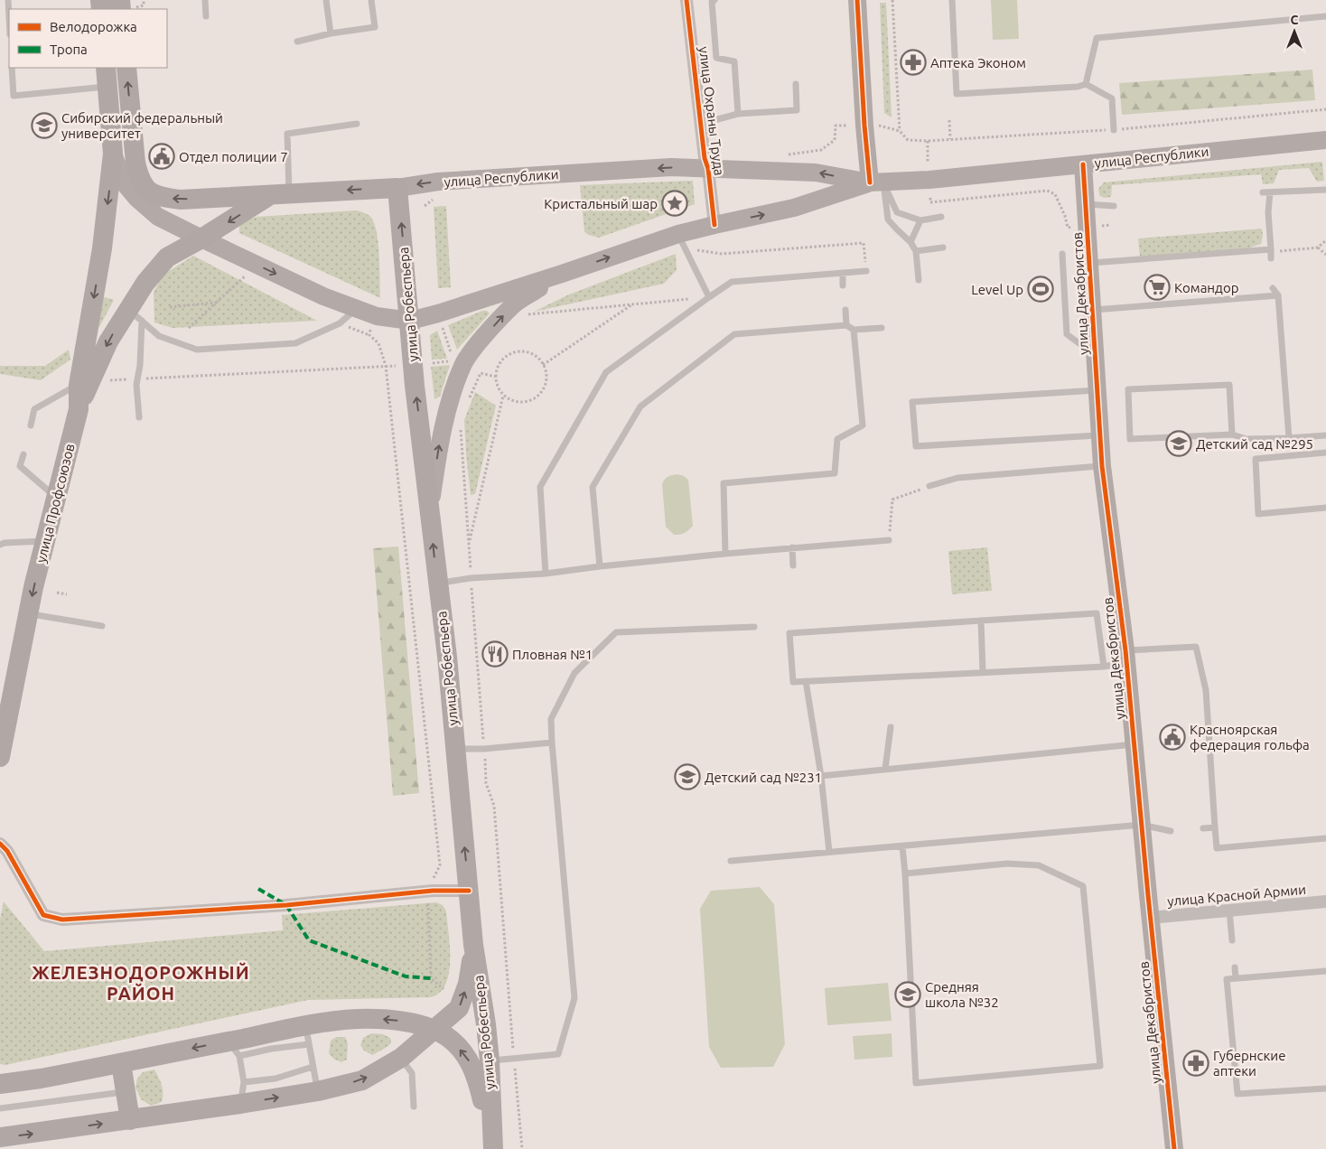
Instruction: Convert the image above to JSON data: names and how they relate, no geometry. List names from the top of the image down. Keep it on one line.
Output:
{"streets":{"main road":["улица Республики","улица Декабристов","улица Робеспьера","улица Профсоюзов"],"street":["улица Охраны Труда","улица Красной Армии"]},"crossings":[["улица Охраны Труда","улица Республики"],["улица Республики","улица Декабристов"],["улица Республики","улица Робеспьера"],["улица Декабристов","улица Красной Армии"]],"one_way":["улица Робеспьера","улица Профсоюзов"],"districts":["ЖЕЛЕЗНОДОРОЖНЫЙ РАЙОН"],"places":{"pharmacy":["Аптека Эконом","Губернские аптеки"],"school or university":["Сибирский федеральный университет","Детский сад №295","Детский сад №231","Средняя школа №32"],"public building":["Отдел полиции 7","Красноярская федерация гольфа"],"place":["Кристальный шар"],"supermarket":["Командор"],"sports":["Level Up"],"restaurant":["Пловная №1"]},"legend":["Велодорожка","Тропа"],"north":"top"}
